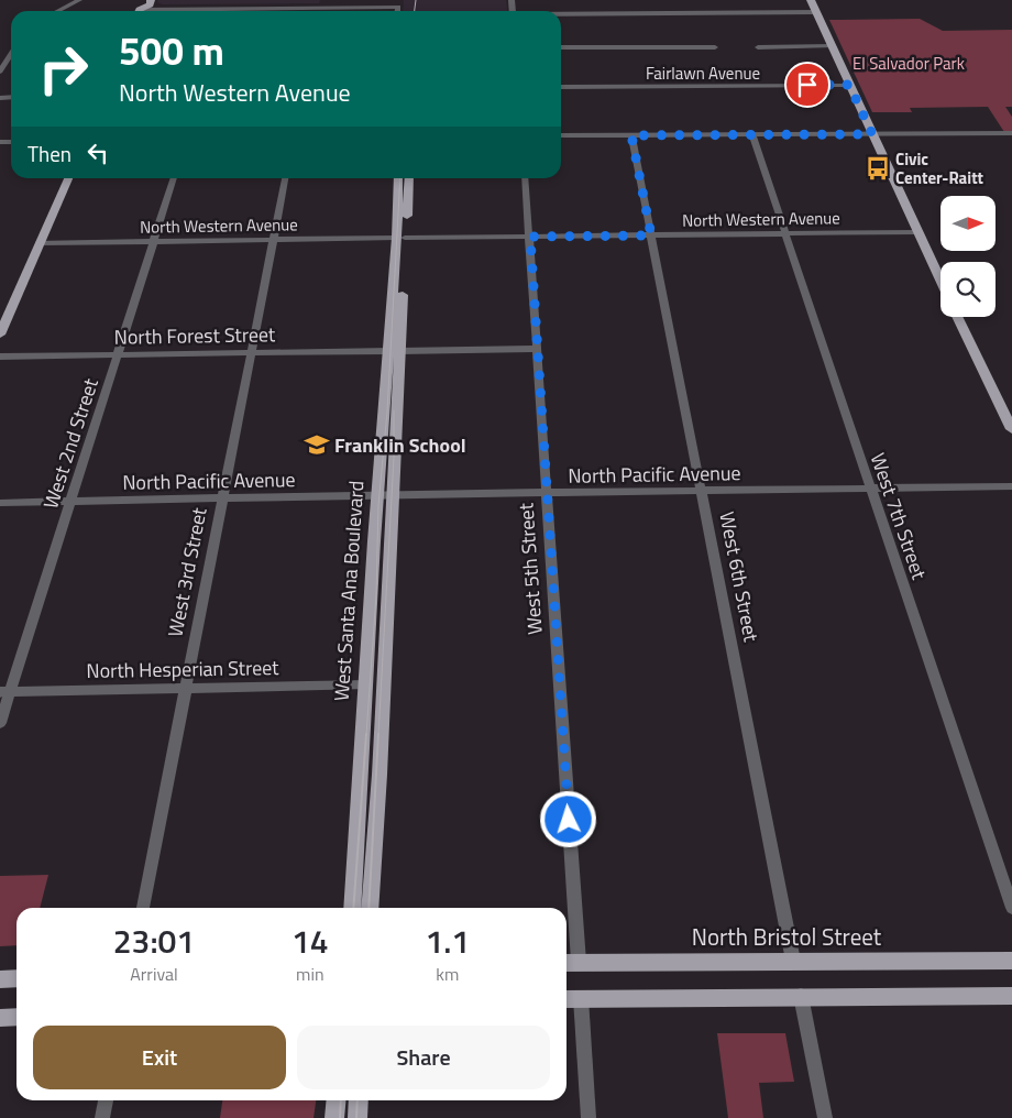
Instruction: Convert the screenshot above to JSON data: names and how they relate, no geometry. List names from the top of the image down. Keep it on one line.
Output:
{"streets":{"main road":["West Santa Ana Boulevard","North Bristol Street"],"street":["Fairlawn Avenue","North Western Avenue","North Forest Street","West 2nd Street","North Pacific Avenue","West 7th Street","West 5th Street","West 3rd Street","West 6th Street","North Hesperian Street"]},"crossings":[["North Western Avenue","West 2nd Street"],["North Western Avenue","West 7th Street"],["North Western Avenue","West 5th Street"],["North Western Avenue","West 3rd Street"],["North Western Avenue","West 6th Street"],["North Western Avenue","West Santa Ana Boulevard"],["North Forest Street","West 2nd Street"],["North Forest Street","West 5th Street"],["North Forest Street","West 3rd Street"],["North Forest Street","West Santa Ana Boulevard"],["West 2nd Street","North Pacific Avenue"],["West 2nd Street","North Hesperian Street"],["North Pacific Avenue","West 7th Street"],["North Pacific Avenue","West 5th Street"],["North Pacific Avenue","West 3rd Street"],["North Pacific Avenue","West 6th Street"],["North Pacific Avenue","West Santa Ana Boulevard"],["West 5th Street","North Bristol Street"],["West 3rd Street","North Hesperian Street"],["West 6th Street","North Bristol Street"],["West Santa Ana Boulevard","North Hesperian Street"]],"parks":["El Salvador Park"],"places":{"bus stop":["Civic Center-Raitt"],"school or university":["Franklin School"]},"north":"right","page":{"turn":["500 m","North Western Avenue"],"then":"Then","eta":["23:01","Arrival","14","min","1.1","km"],"buttons":["Exit","Share"]}}
